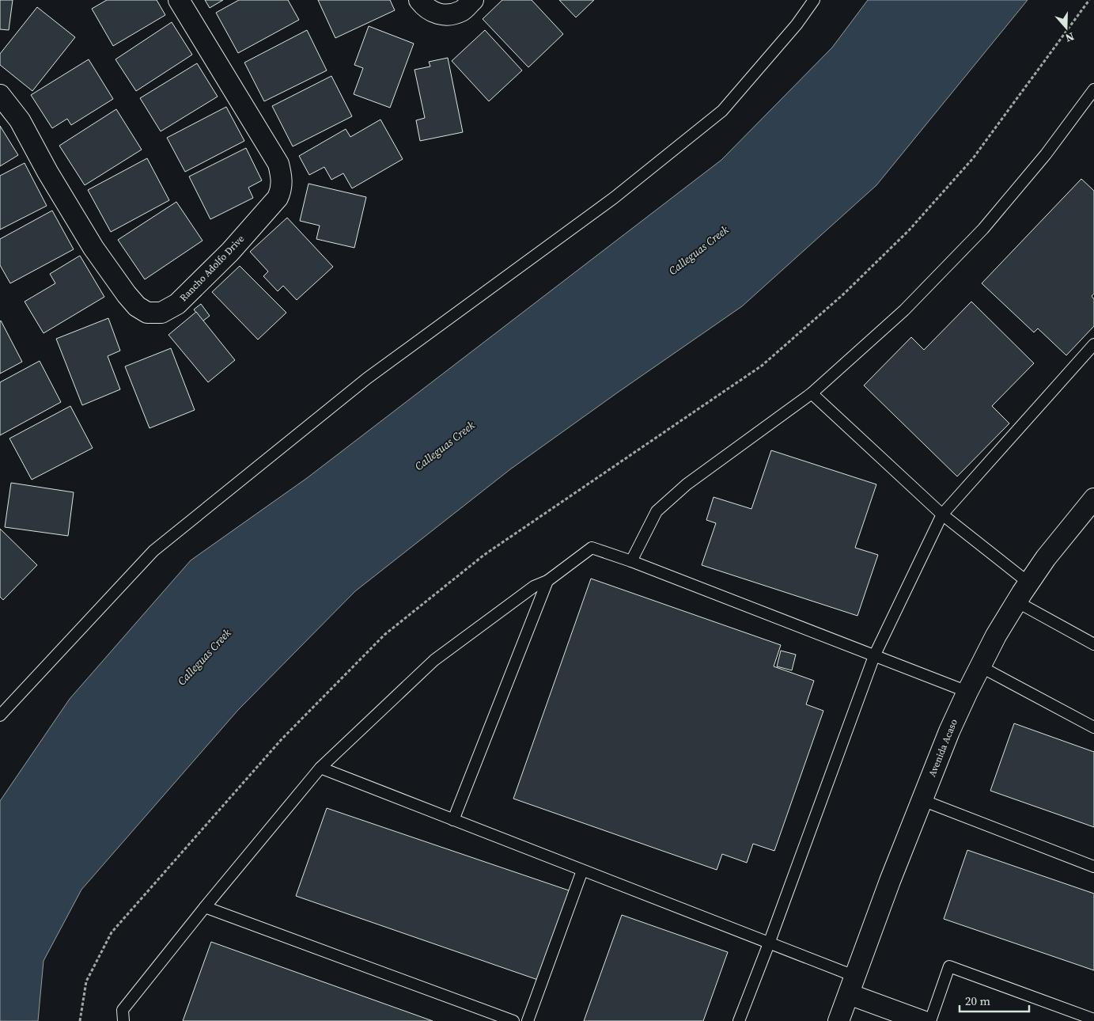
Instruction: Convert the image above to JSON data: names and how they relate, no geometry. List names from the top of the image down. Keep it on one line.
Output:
{"streets":{"street":["Rancho Adolfo Drive","Avenida Acaso"]},"water":["Calleguas Creek"],"scale_bar":"20 m","north":"bottom"}
